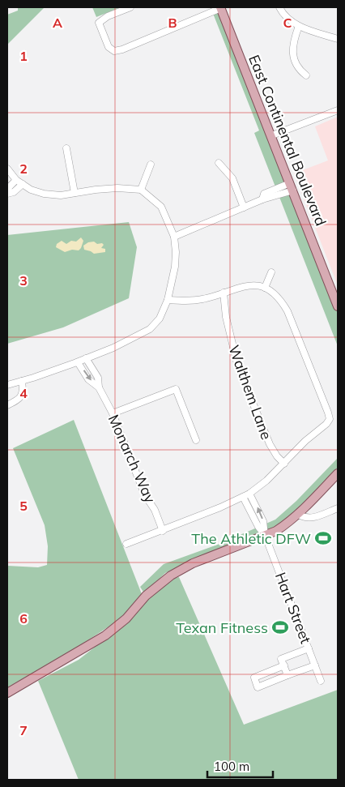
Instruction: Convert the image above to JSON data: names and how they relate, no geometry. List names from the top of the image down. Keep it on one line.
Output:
{"streets":{"main road":["East Continental Boulevard"],"street":["Walthem Lane","Monarch Way","Hart Street"]},"places":{"sports":["The Athletic DFW","Texan Fitness"]},"scale_bar":"100 m","grid":{"columns":["A","B","C"],"rows":["1","2","3","4","5","6","7"]}}
